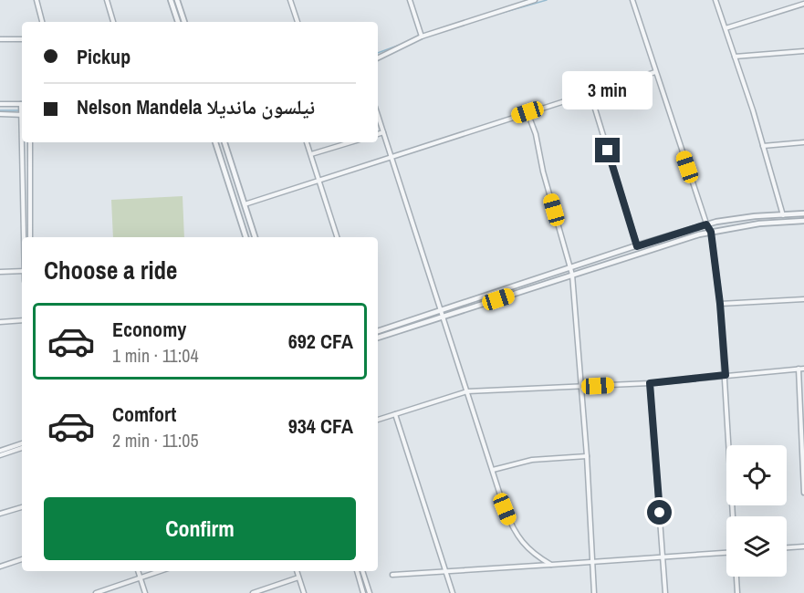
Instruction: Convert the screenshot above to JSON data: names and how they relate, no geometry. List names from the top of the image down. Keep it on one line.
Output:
{"page":{"banner":["Pickup","Nelson Mandela نيلسون مانديلا"],"bubble":"3 min","heading":"Choose a ride","list":[{"name":"Economy","note":"1 min · 11:04","value":"692 CFA"},{"name":"Comfort","note":"2 min · 11:05","value":"934 CFA"}],"buttons":"Confirm"}}
